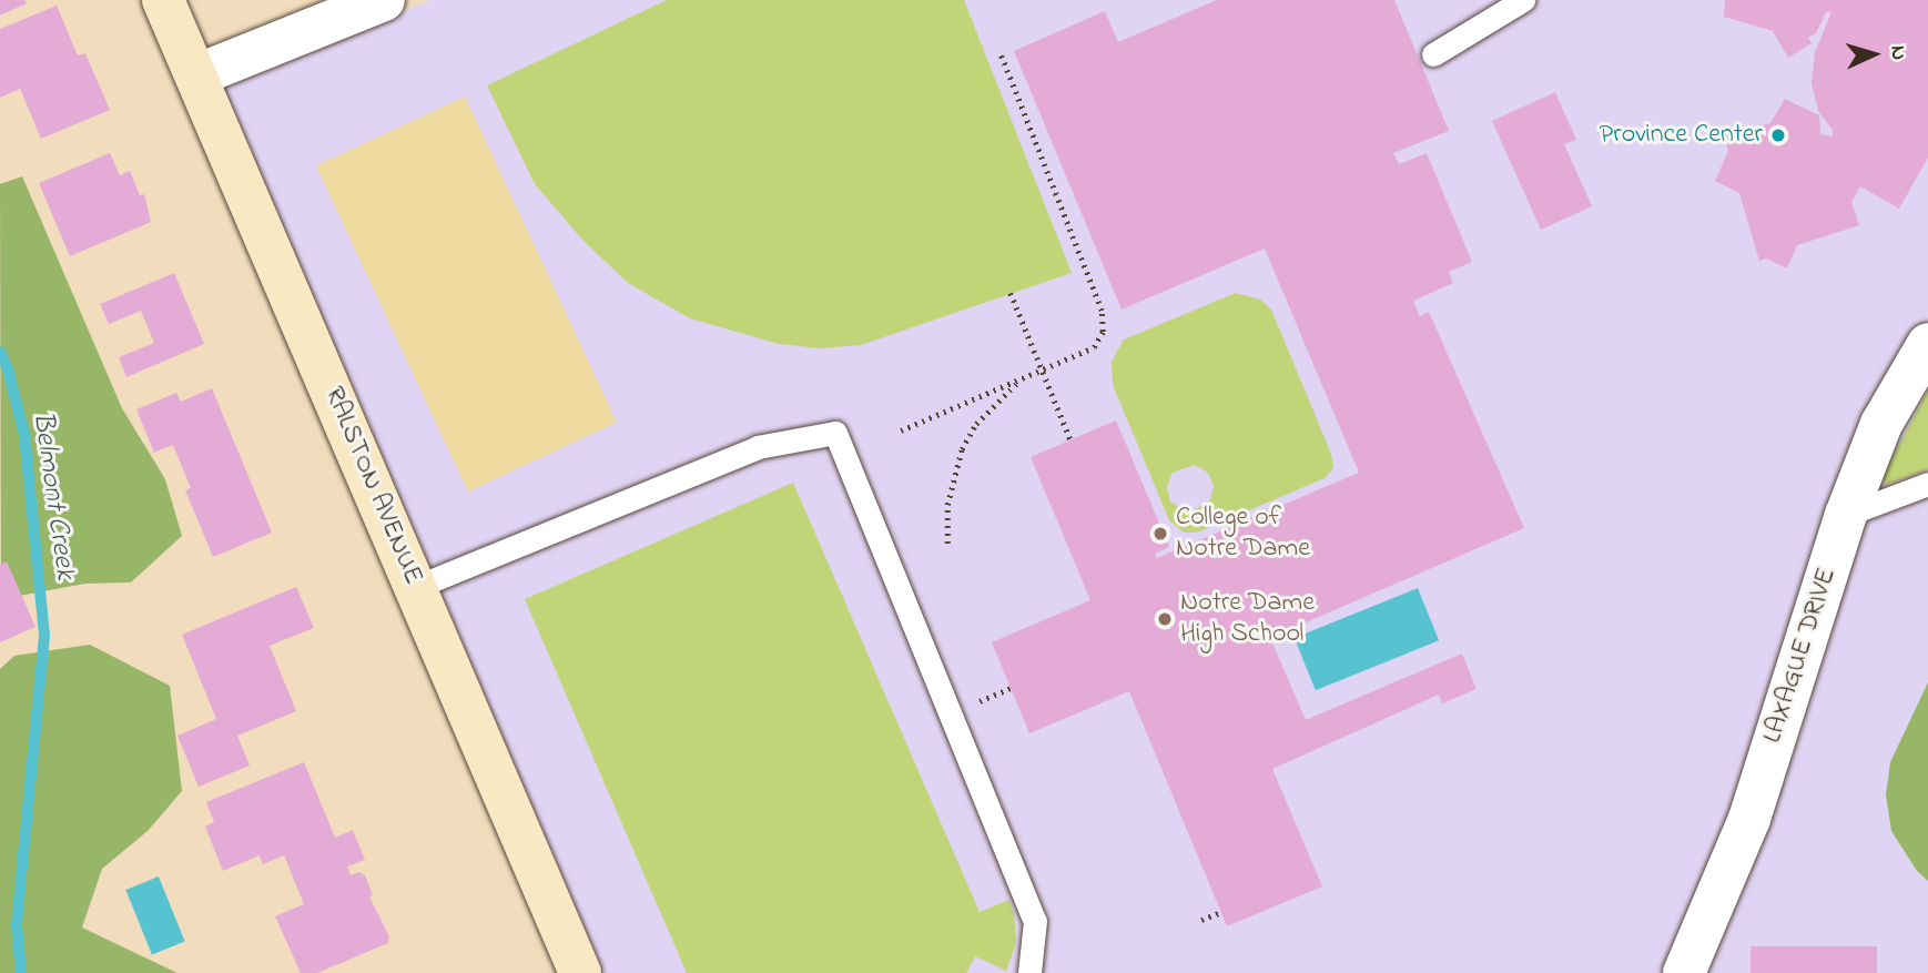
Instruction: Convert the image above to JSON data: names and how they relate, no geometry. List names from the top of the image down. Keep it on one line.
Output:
{"streets":{"main road":["RALSTON AVENUE"],"street":["LAXAGUE DRIVE"]},"water":["Belmont Creek"],"places":["Province Center","College of Notre Dame","Notre Dame High School"],"north":"right"}
